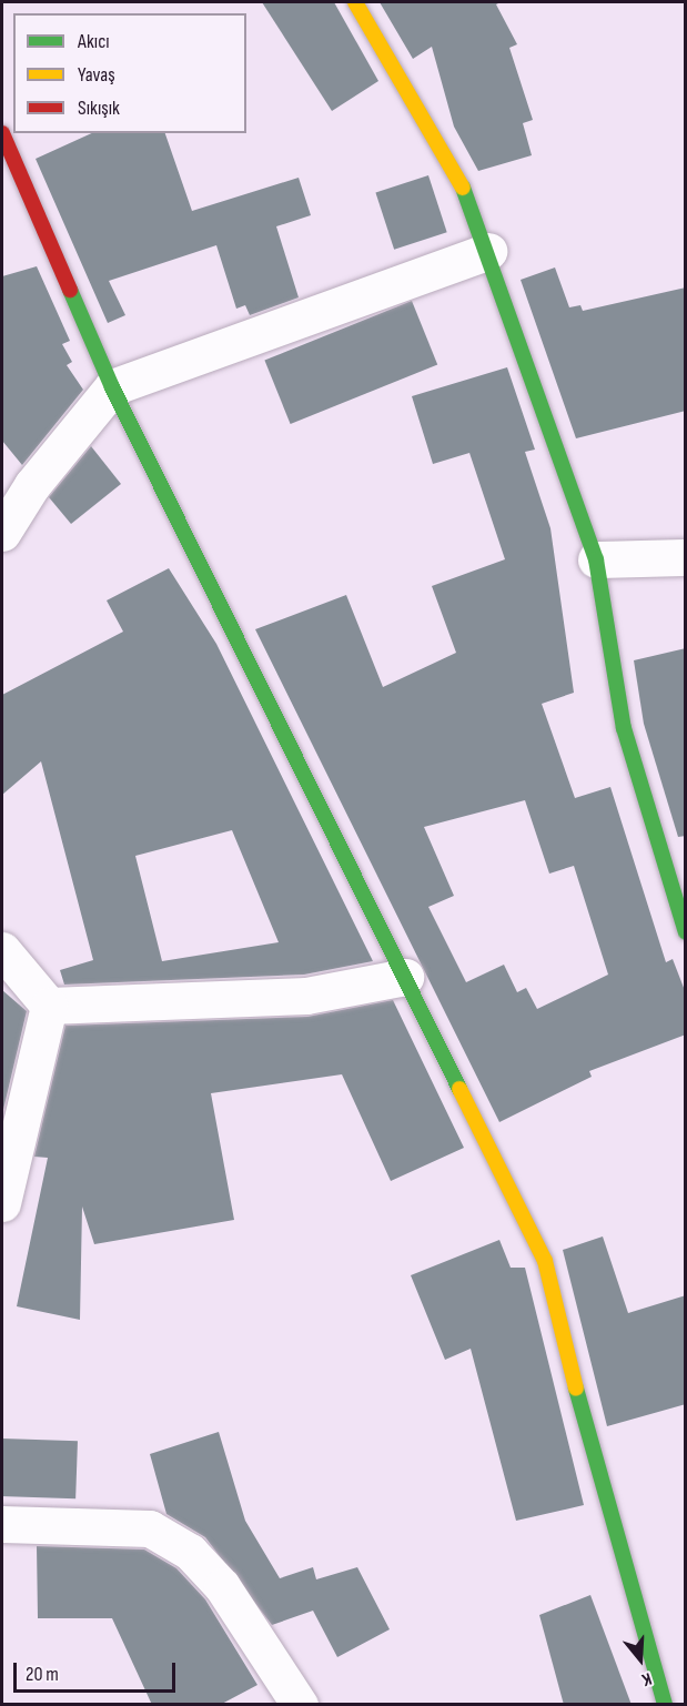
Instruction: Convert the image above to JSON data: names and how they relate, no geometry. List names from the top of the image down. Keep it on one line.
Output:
{"legend":["Akıcı","Yavaş","Sıkışık"],"scale_bar":"20 m","north":"bottom"}
